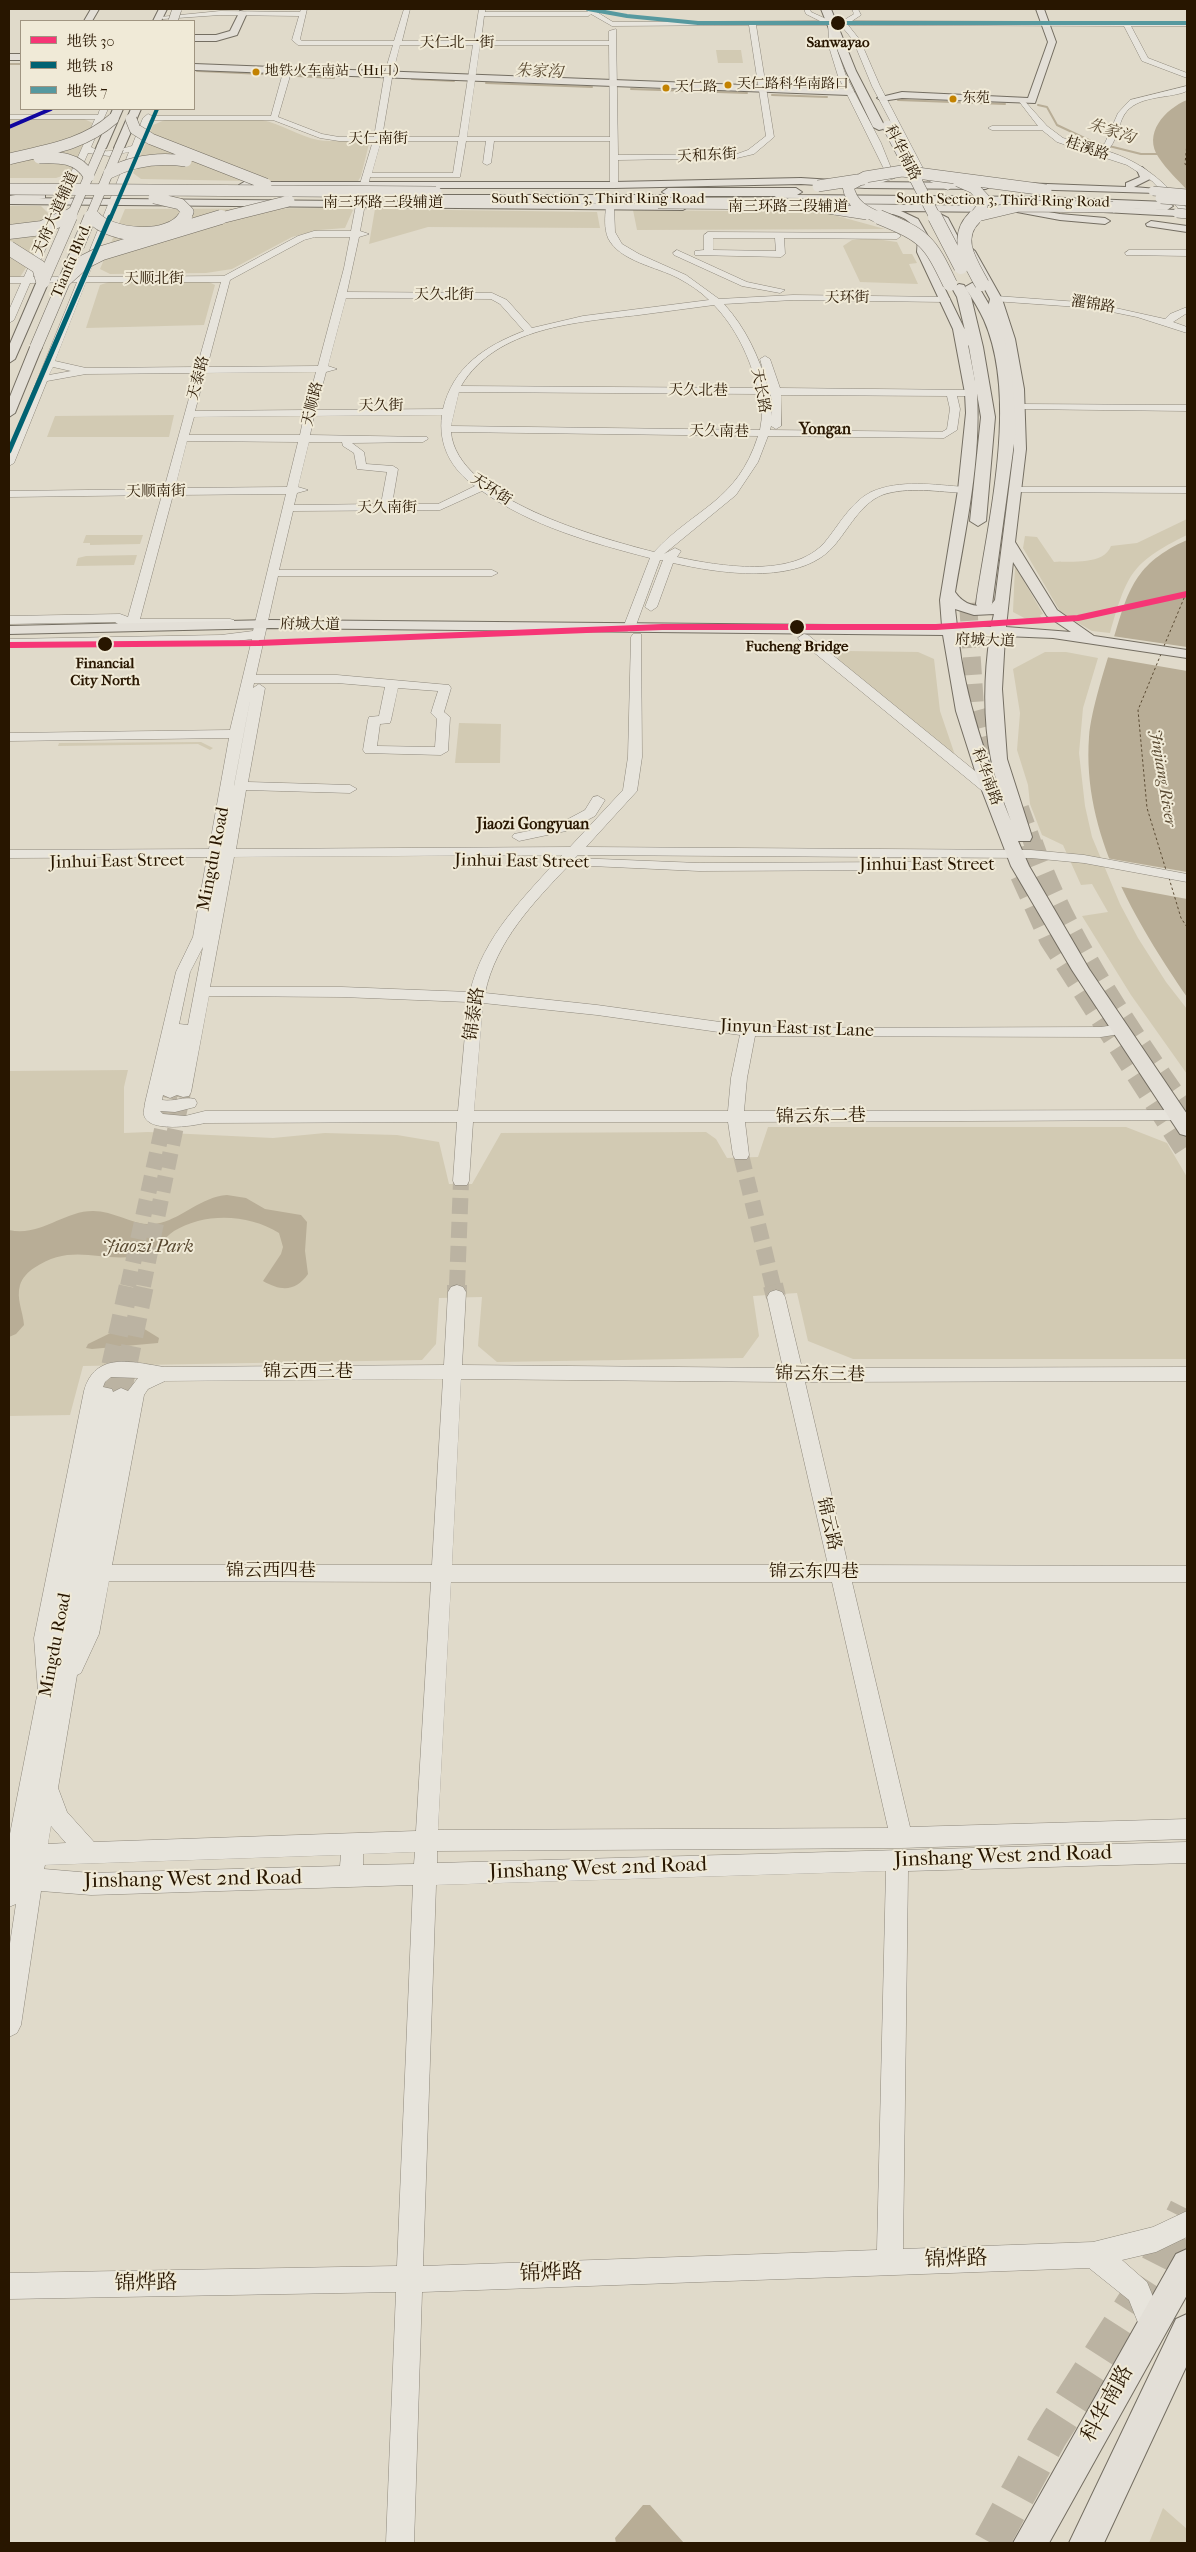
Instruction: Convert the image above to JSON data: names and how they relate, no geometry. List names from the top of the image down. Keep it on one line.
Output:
{"streets":{"highway":["科华南路","South Section 3, Third Ring Road"],"main road":["南三环路三段辅道","Tianfu Blvd.","府城大道"],"street":["天仁北一街","天仁南街","桂溪路","天和东街","天府大道辅道","天顺北街","天久北街","天环街","濯锦路","天泰路","天久北巷","天长路","天顺路","天久街","天久南巷","天顺南街","天久南街","Mingdu Road","Jinhui East Street","锦泰路","Jinyun East 1st Lane","锦云东二巷","锦云西三巷","锦云东三巷","锦云路","锦云西四巷","锦云东四巷","Jinshang West 2nd Road","锦烨路"]},"crossings":[["天仁北一街","天顺路"],["天仁南街","天顺路"],["桂溪路","South Section 3, Third Ring Road"],["桂溪路","南三环路三段辅道"],["科华南路","天环街"],["科华南路","濯锦路"],["科华南路","天久北巷"],["科华南路","府城大道"],["科华南路","Jinhui East Street"],["科华南路","Jinyun East 1st Lane"],["科华南路","锦云东二巷"],["South Section 3, Third Ring Road","南三环路三段辅道"],["South Section 3, Third Ring Road","Tianfu Blvd."],["南三环路三段辅道","Tianfu Blvd."],["南三环路三段辅道","天长路"],["南三环路三段辅道","天顺路"],["天府大道辅道","天顺北街"],["天顺北街","天泰路"],["天久北街","天环街"],["天久北街","天顺路"],["天环街","天久北巷"],["天环街","天长路"],["天环街","天久街"],["天环街","天久南巷"],["天环街","天久南街"],["天泰路","天顺南街"],["天久北巷","天长路"],["天久北巷","天久南巷"],["天长路","天久南巷"],["天长路","府城大道"],["天长路","Jinhui East Street"],["天顺路","天久街"],["天顺路","天顺南街"],["天顺路","天久南街"],["天顺路","府城大道"],["天顺路","Mingdu Road"],["府城大道","Jinhui East Street"],["Mingdu Road","Jinhui East Street"],["Mingdu Road","Jinshang West 2nd Road"],["Jinhui East Street","锦泰路"],["锦泰路","Jinyun East 1st Lane"],["锦泰路","锦云东二巷"],["锦云西三巷","锦云东三巷"],["锦云东三巷","锦云路"],["锦云路","锦云东四巷"],["锦云路","Jinshang West 2nd Road"],["锦云路","锦烨路"],["锦云西四巷","锦云东四巷"]],"districts":["Yongan","Jiaozi Gongyuan"],"water":["朱家沟","Jinjiang River"],"parks":["Jiaozi Park"],"places":["Sanwayao","地铁火车南站（H1口）","天仁路科华南路口","天仁路","东苑","Fucheng Bridge","Financial City North"],"lines":["metro line 7","metro line 18","metro line 30"],"legend":["地铁 30","地铁 18","地铁 7"]}
